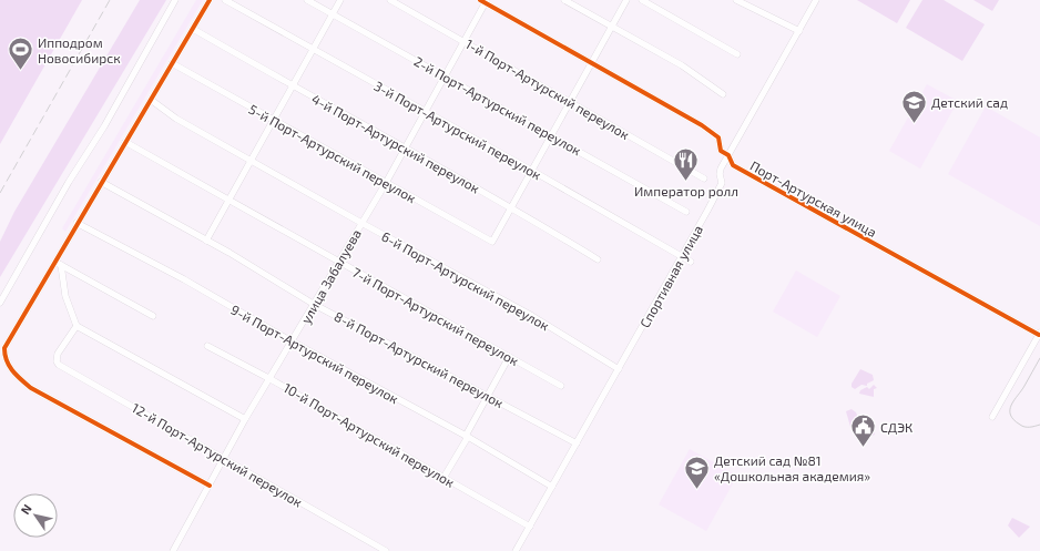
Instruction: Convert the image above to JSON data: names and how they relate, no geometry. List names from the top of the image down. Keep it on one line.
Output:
{"streets":{"street":["1-й Порт-Артурский переулок","2-й Порт-Артурский переулок","3-й Порт-Артурский переулок","4-й Порт-Артурский переулок","5-й Порт-Артурский переулок","Порт-Артурская улица","улица Забалуева","Спортивная улица","6-й Порт-Артурский переулок","7-й Порт-Артурский переулок","9-й Порт-Артурский переулок","8-й Порт-Артурский переулок","10-й Порт-Артурский переулок","12-й Порт-Артурский переулок"]},"crossings":[["1-й Порт-Артурский переулок","улица Забалуева"],["2-й Порт-Артурский переулок","улица Забалуева"],["3-й Порт-Артурский переулок","улица Забалуева"],["3-й Порт-Артурский переулок","Спортивная улица"],["4-й Порт-Артурский переулок","5-й Порт-Артурский переулок"],["4-й Порт-Артурский переулок","улица Забалуева"],["5-й Порт-Артурский переулок","улица Забалуева"],["Порт-Артурская улица","улица Забалуева"],["Порт-Артурская улица","Спортивная улица"],["улица Забалуева","6-й Порт-Артурский переулок"],["улица Забалуева","7-й Порт-Артурский переулок"],["улица Забалуева","9-й Порт-Артурский переулок"],["улица Забалуева","8-й Порт-Артурский переулок"],["улица Забалуева","10-й Порт-Артурский переулок"],["улица Забалуева","12-й Порт-Артурский переулок"],["Спортивная улица","6-й Порт-Артурский переулок"],["Спортивная улица","9-й Порт-Артурский переулок"],["Спортивная улица","8-й Порт-Артурский переулок"],["Спортивная улица","10-й Порт-Артурский переулок"]],"places":{"sports":["Ипподром Новосибирск"],"school or university":["Детский сад","Детский сад №81 «Дошкольная академия»"],"restaurant":["Император ролл"],"public building":["СДЭК"]},"north":"top left"}
